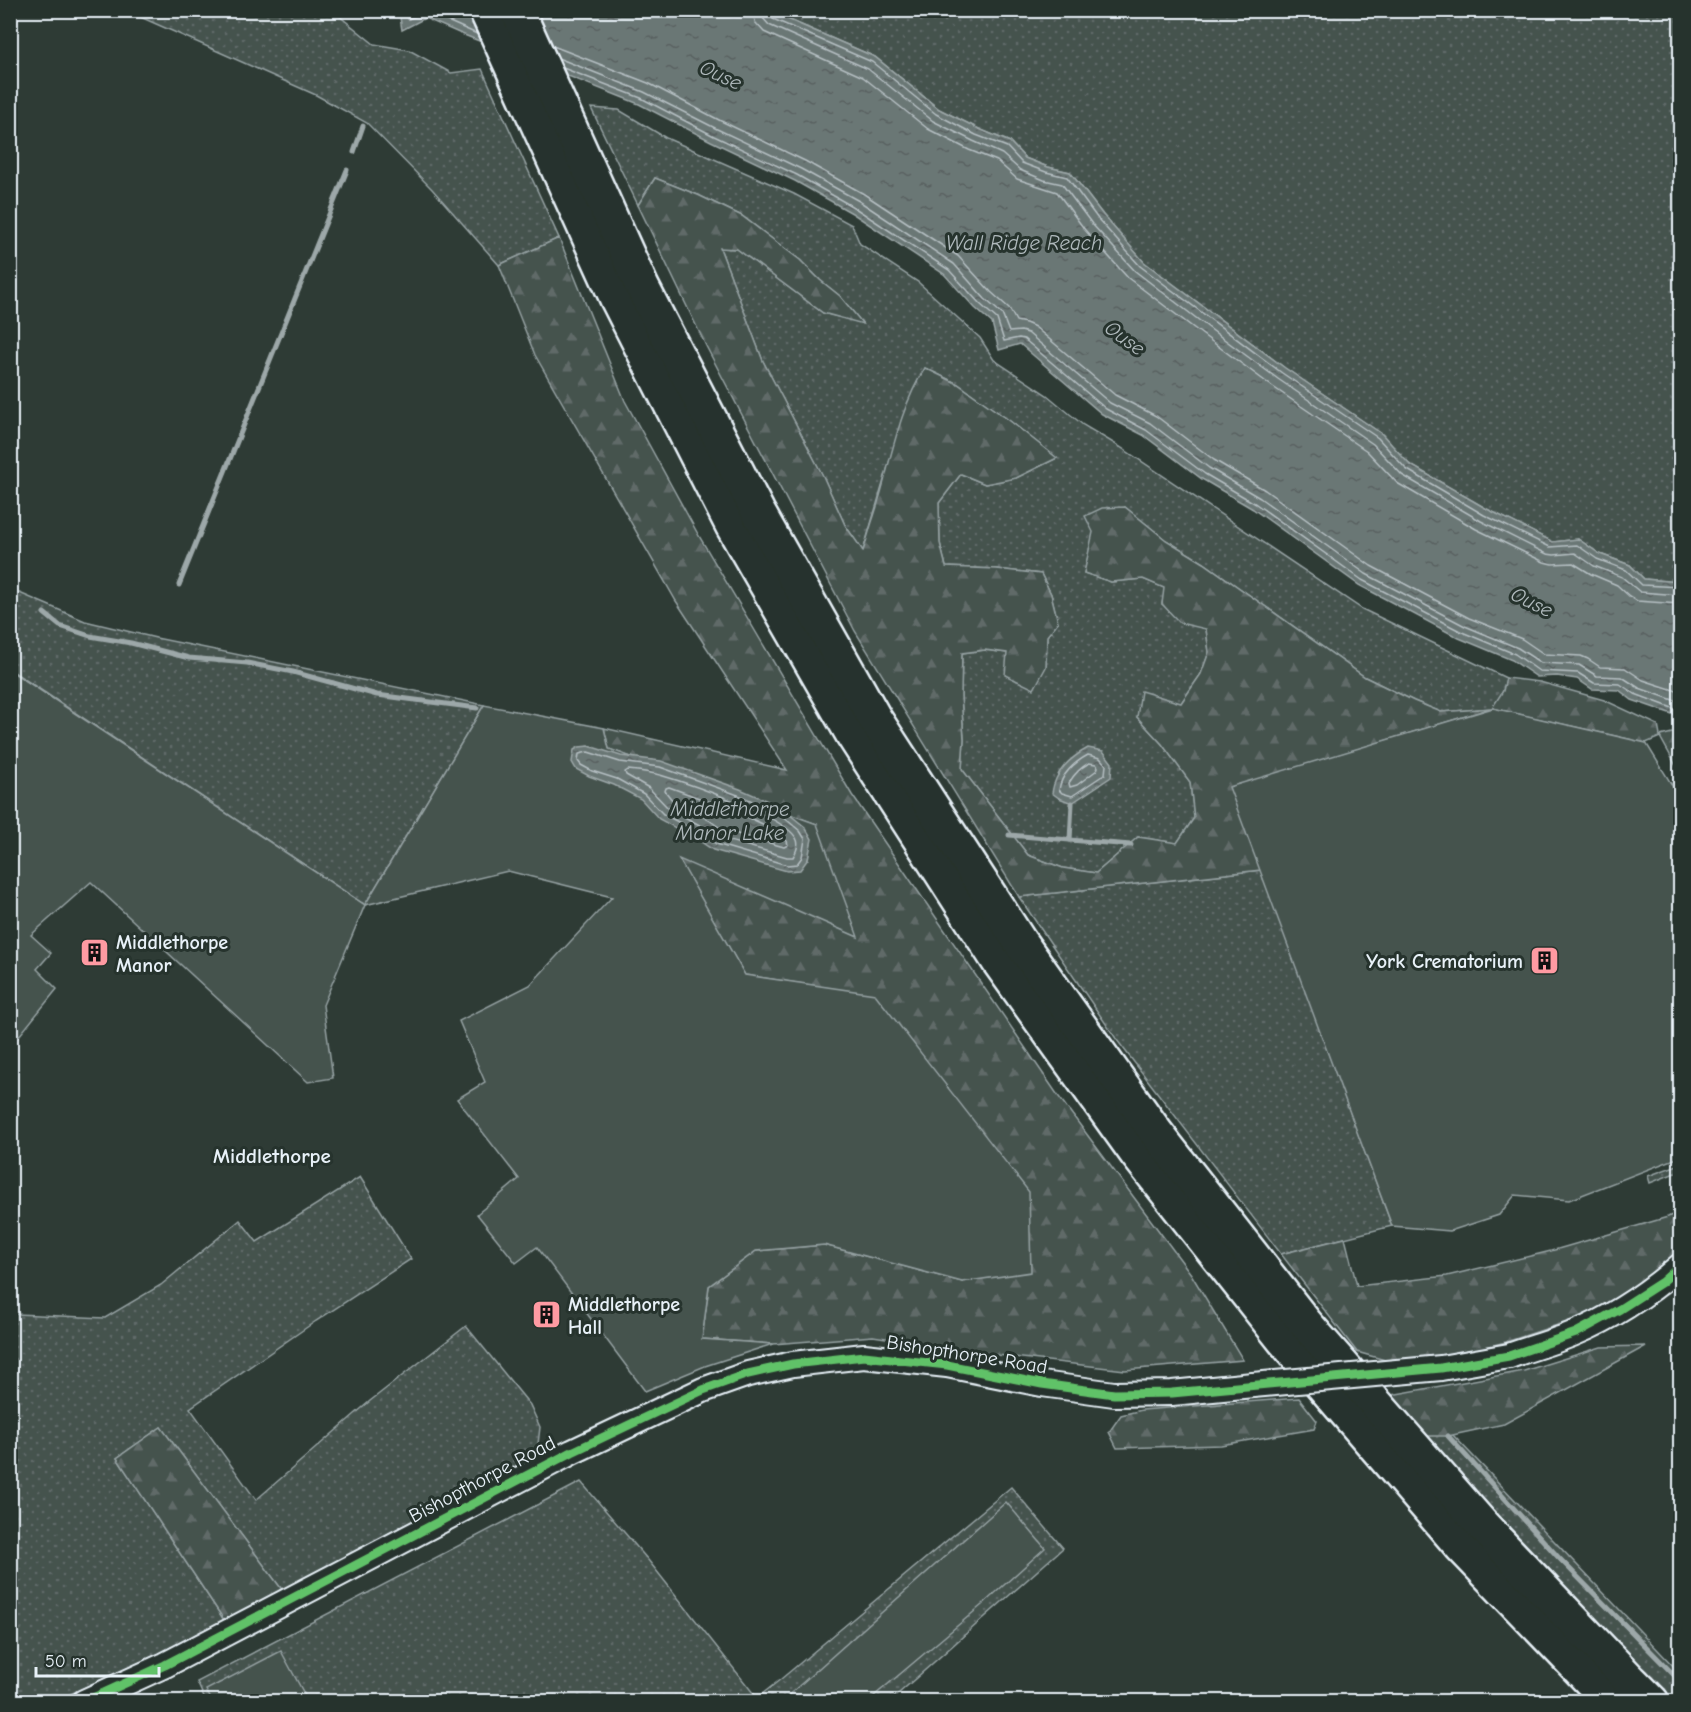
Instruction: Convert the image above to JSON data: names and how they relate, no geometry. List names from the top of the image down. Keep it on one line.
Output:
{"streets":{"street":["Bishopthorpe Road"]},"districts":["Middlethorpe"],"water":["Ouse","Wall Ridge Reach","Middlethorpe Manor Lake"],"places":{"building":["Middlethorpe Manor","York Crematorium","Middlethorpe Hall"]},"scale_bar":"50 m"}
